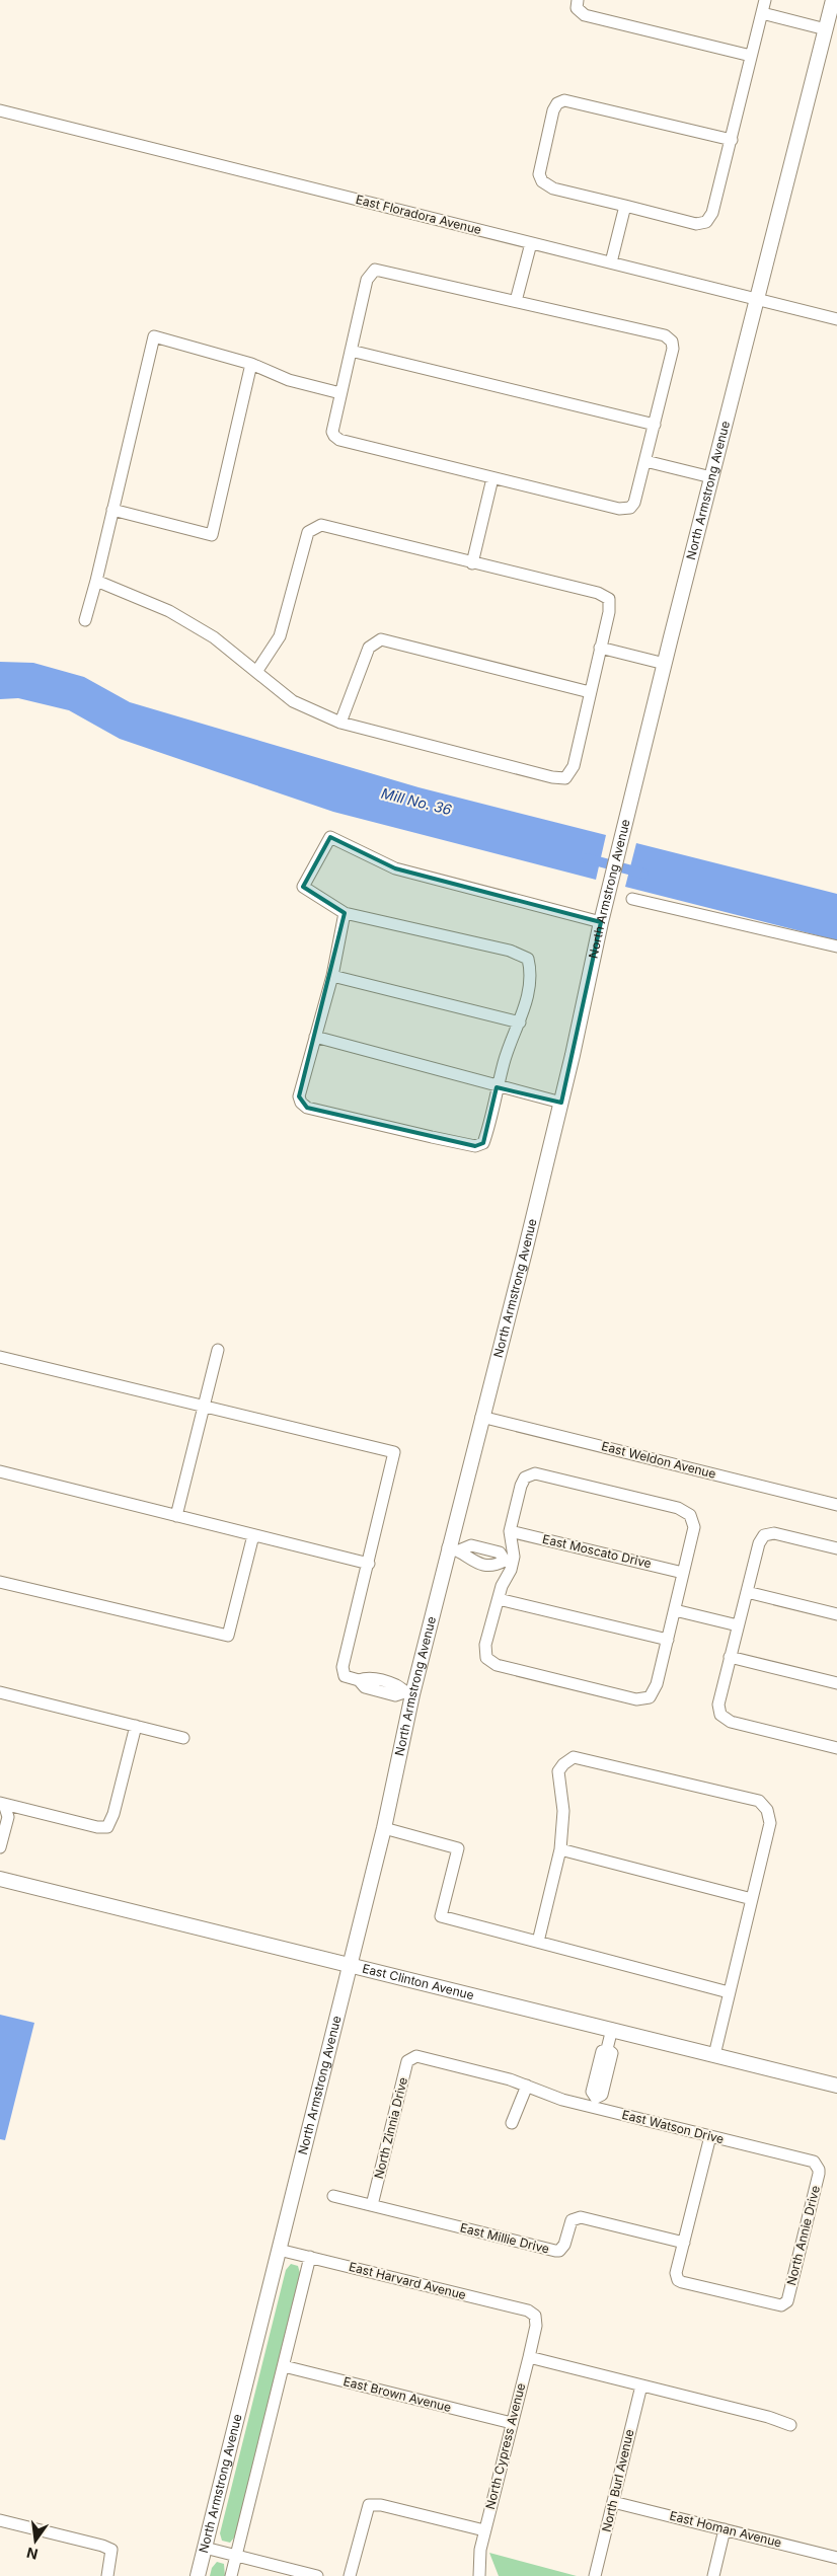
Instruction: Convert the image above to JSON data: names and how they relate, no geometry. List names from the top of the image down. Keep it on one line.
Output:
{"streets":{"street":["East Floradora Avenue","North Armstrong Avenue","East Weldon Avenue","East Moscato Drive","East Clinton Avenue","East Watson Drive","North Zinnia Drive","North Annie Drive","East Millie Drive","East Harvard Avenue","East Brown Avenue","North Cypress Avenue","North Burl Avenue","East Homan Avenue"]},"crossings":[["East Floradora Avenue","North Armstrong Avenue"],["North Armstrong Avenue","East Weldon Avenue"],["North Armstrong Avenue","East Clinton Avenue"],["North Armstrong Avenue","East Harvard Avenue"],["East Watson Drive","North Zinnia Drive"],["East Watson Drive","North Annie Drive"],["North Zinnia Drive","East Millie Drive"],["North Annie Drive","East Millie Drive"],["East Harvard Avenue","North Cypress Avenue"],["East Brown Avenue","North Cypress Avenue"],["North Burl Avenue","East Homan Avenue"]],"water":["Mill No. 36"],"north":"bottom"}
